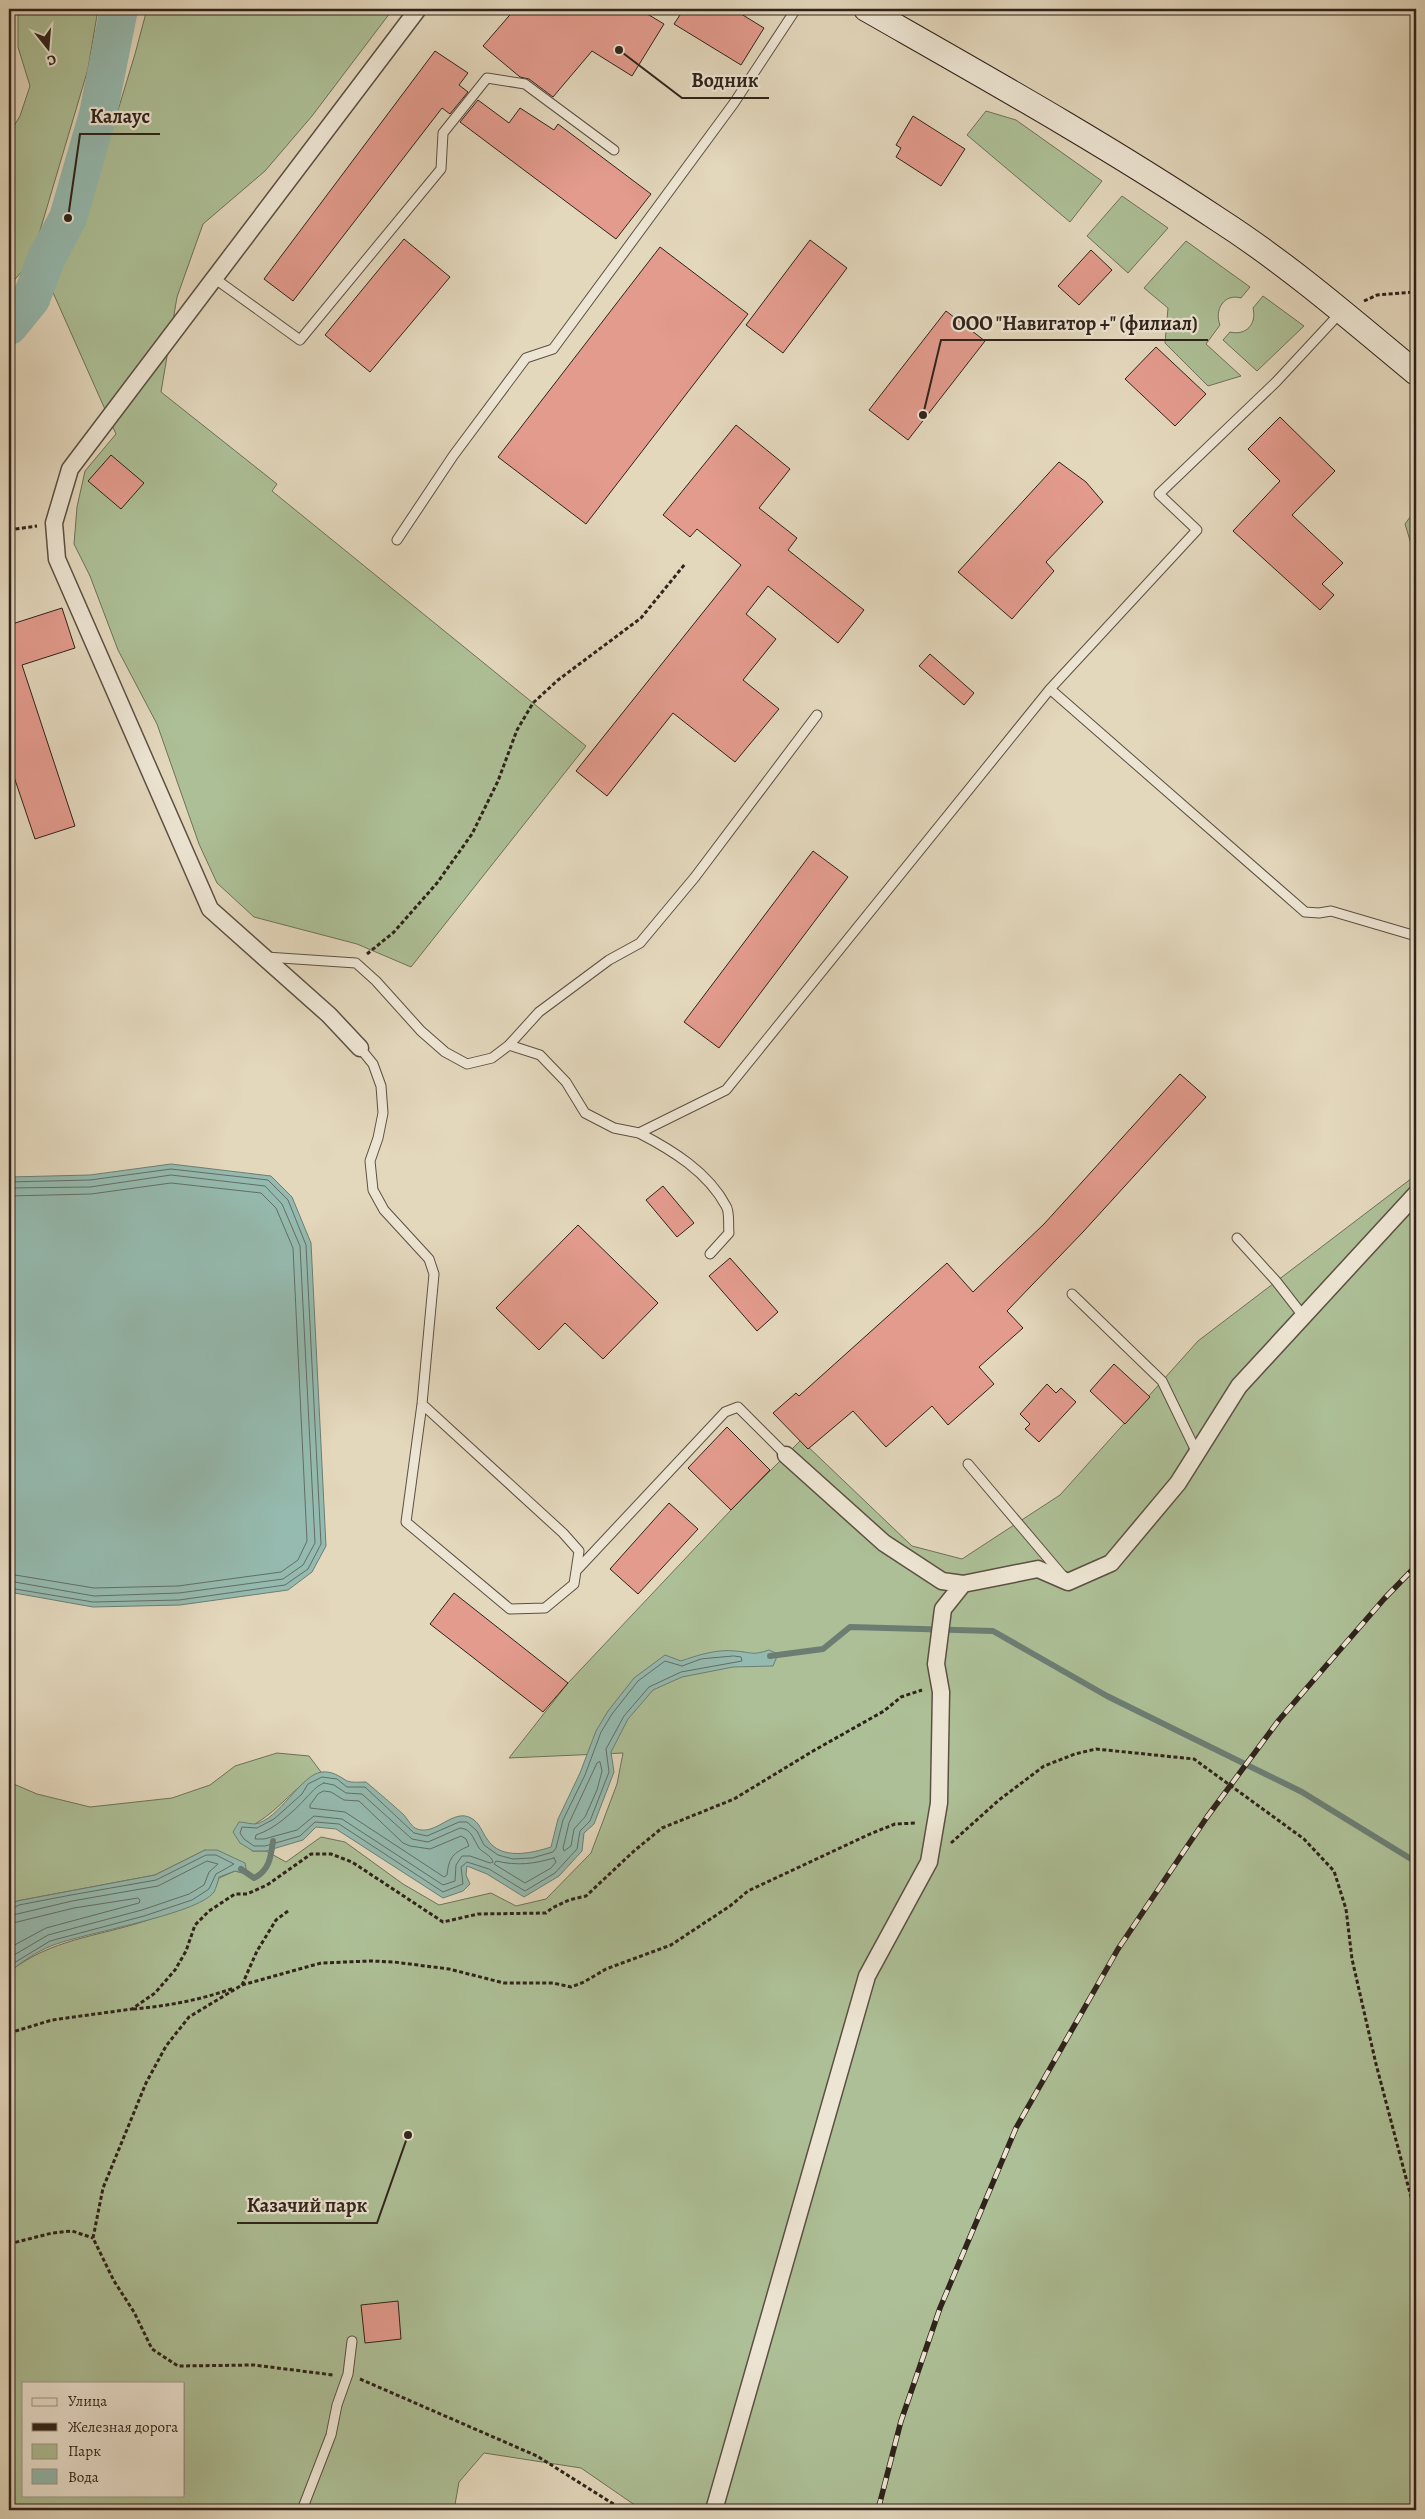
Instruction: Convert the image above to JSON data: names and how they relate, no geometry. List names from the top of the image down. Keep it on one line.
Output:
{"places":["Водник","Калаус","ООО \"Навигатор +\" (филиал)","Казачий парк"],"legend":["Улица","Железная дорога","Парк","Вода"],"north":"bottom"}
